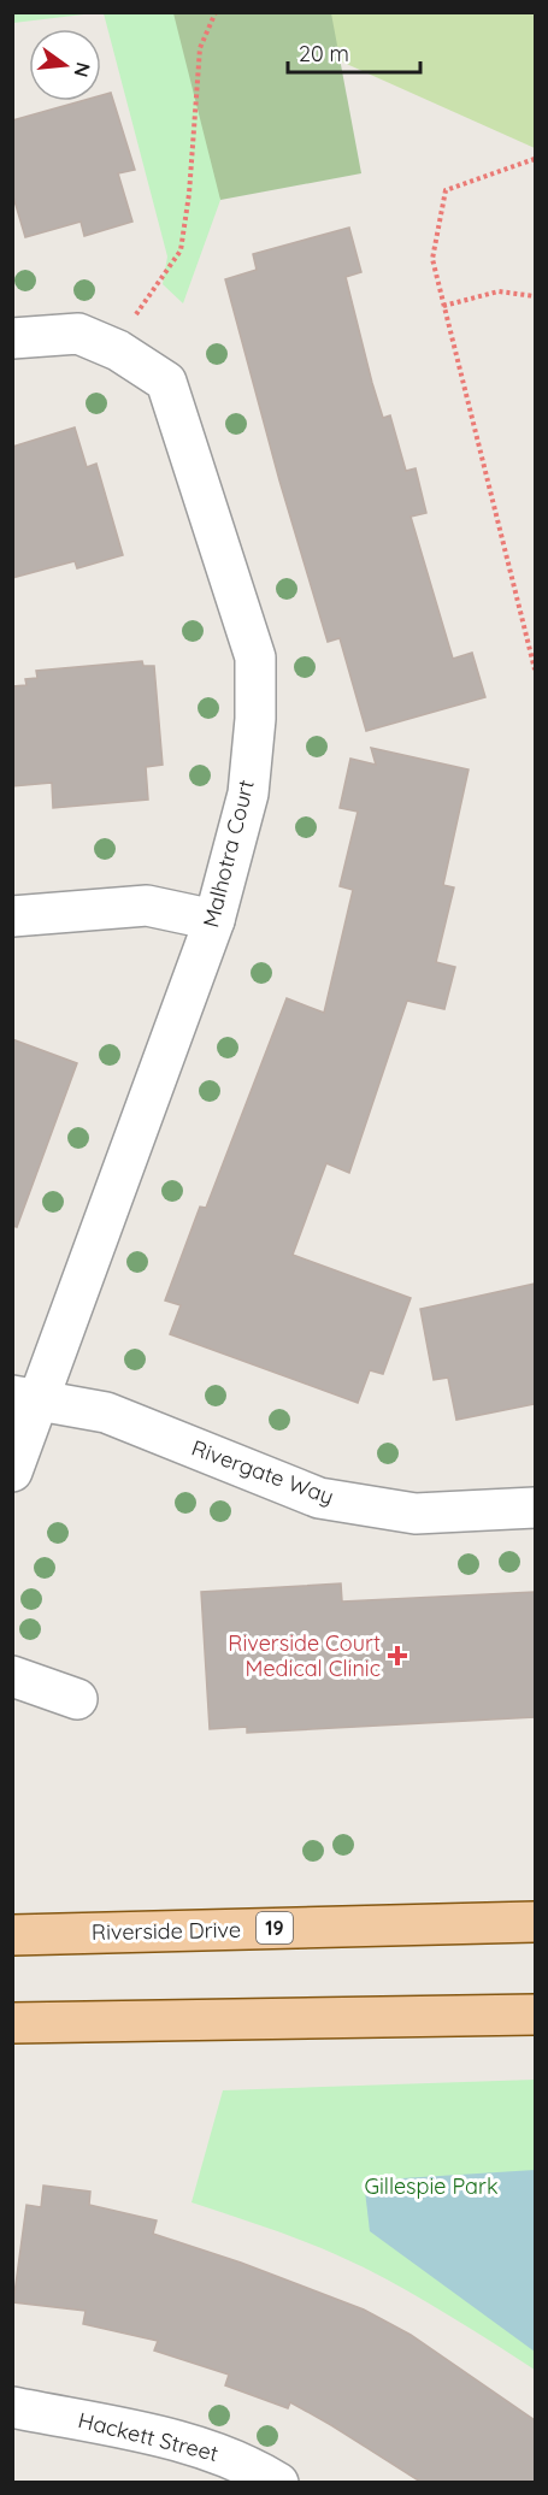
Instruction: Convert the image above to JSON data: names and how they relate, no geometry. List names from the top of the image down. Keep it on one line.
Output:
{"streets":{"main road":["19","Riverside Drive"],"street":["Malhotra Court","Rivergate Way","Hackett Street"]},"crossings":[["Malhotra Court","Rivergate Way"]],"parks":["Gillespie Park"],"places":{"health":["Riverside Court Medical Clinic"]},"scale_bar":"20 m","north":"right"}
